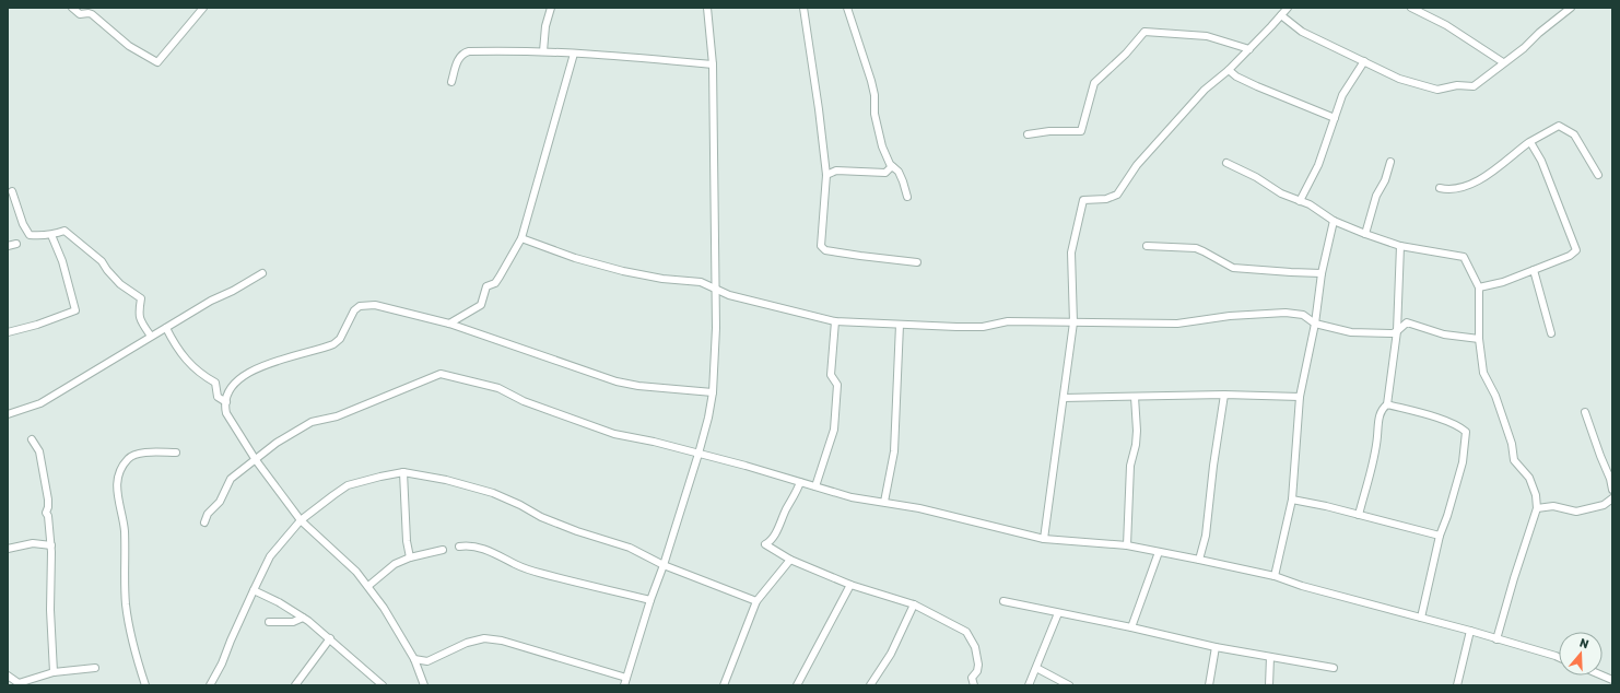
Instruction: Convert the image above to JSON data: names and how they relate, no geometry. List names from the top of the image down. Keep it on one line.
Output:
{"north":"top"}
